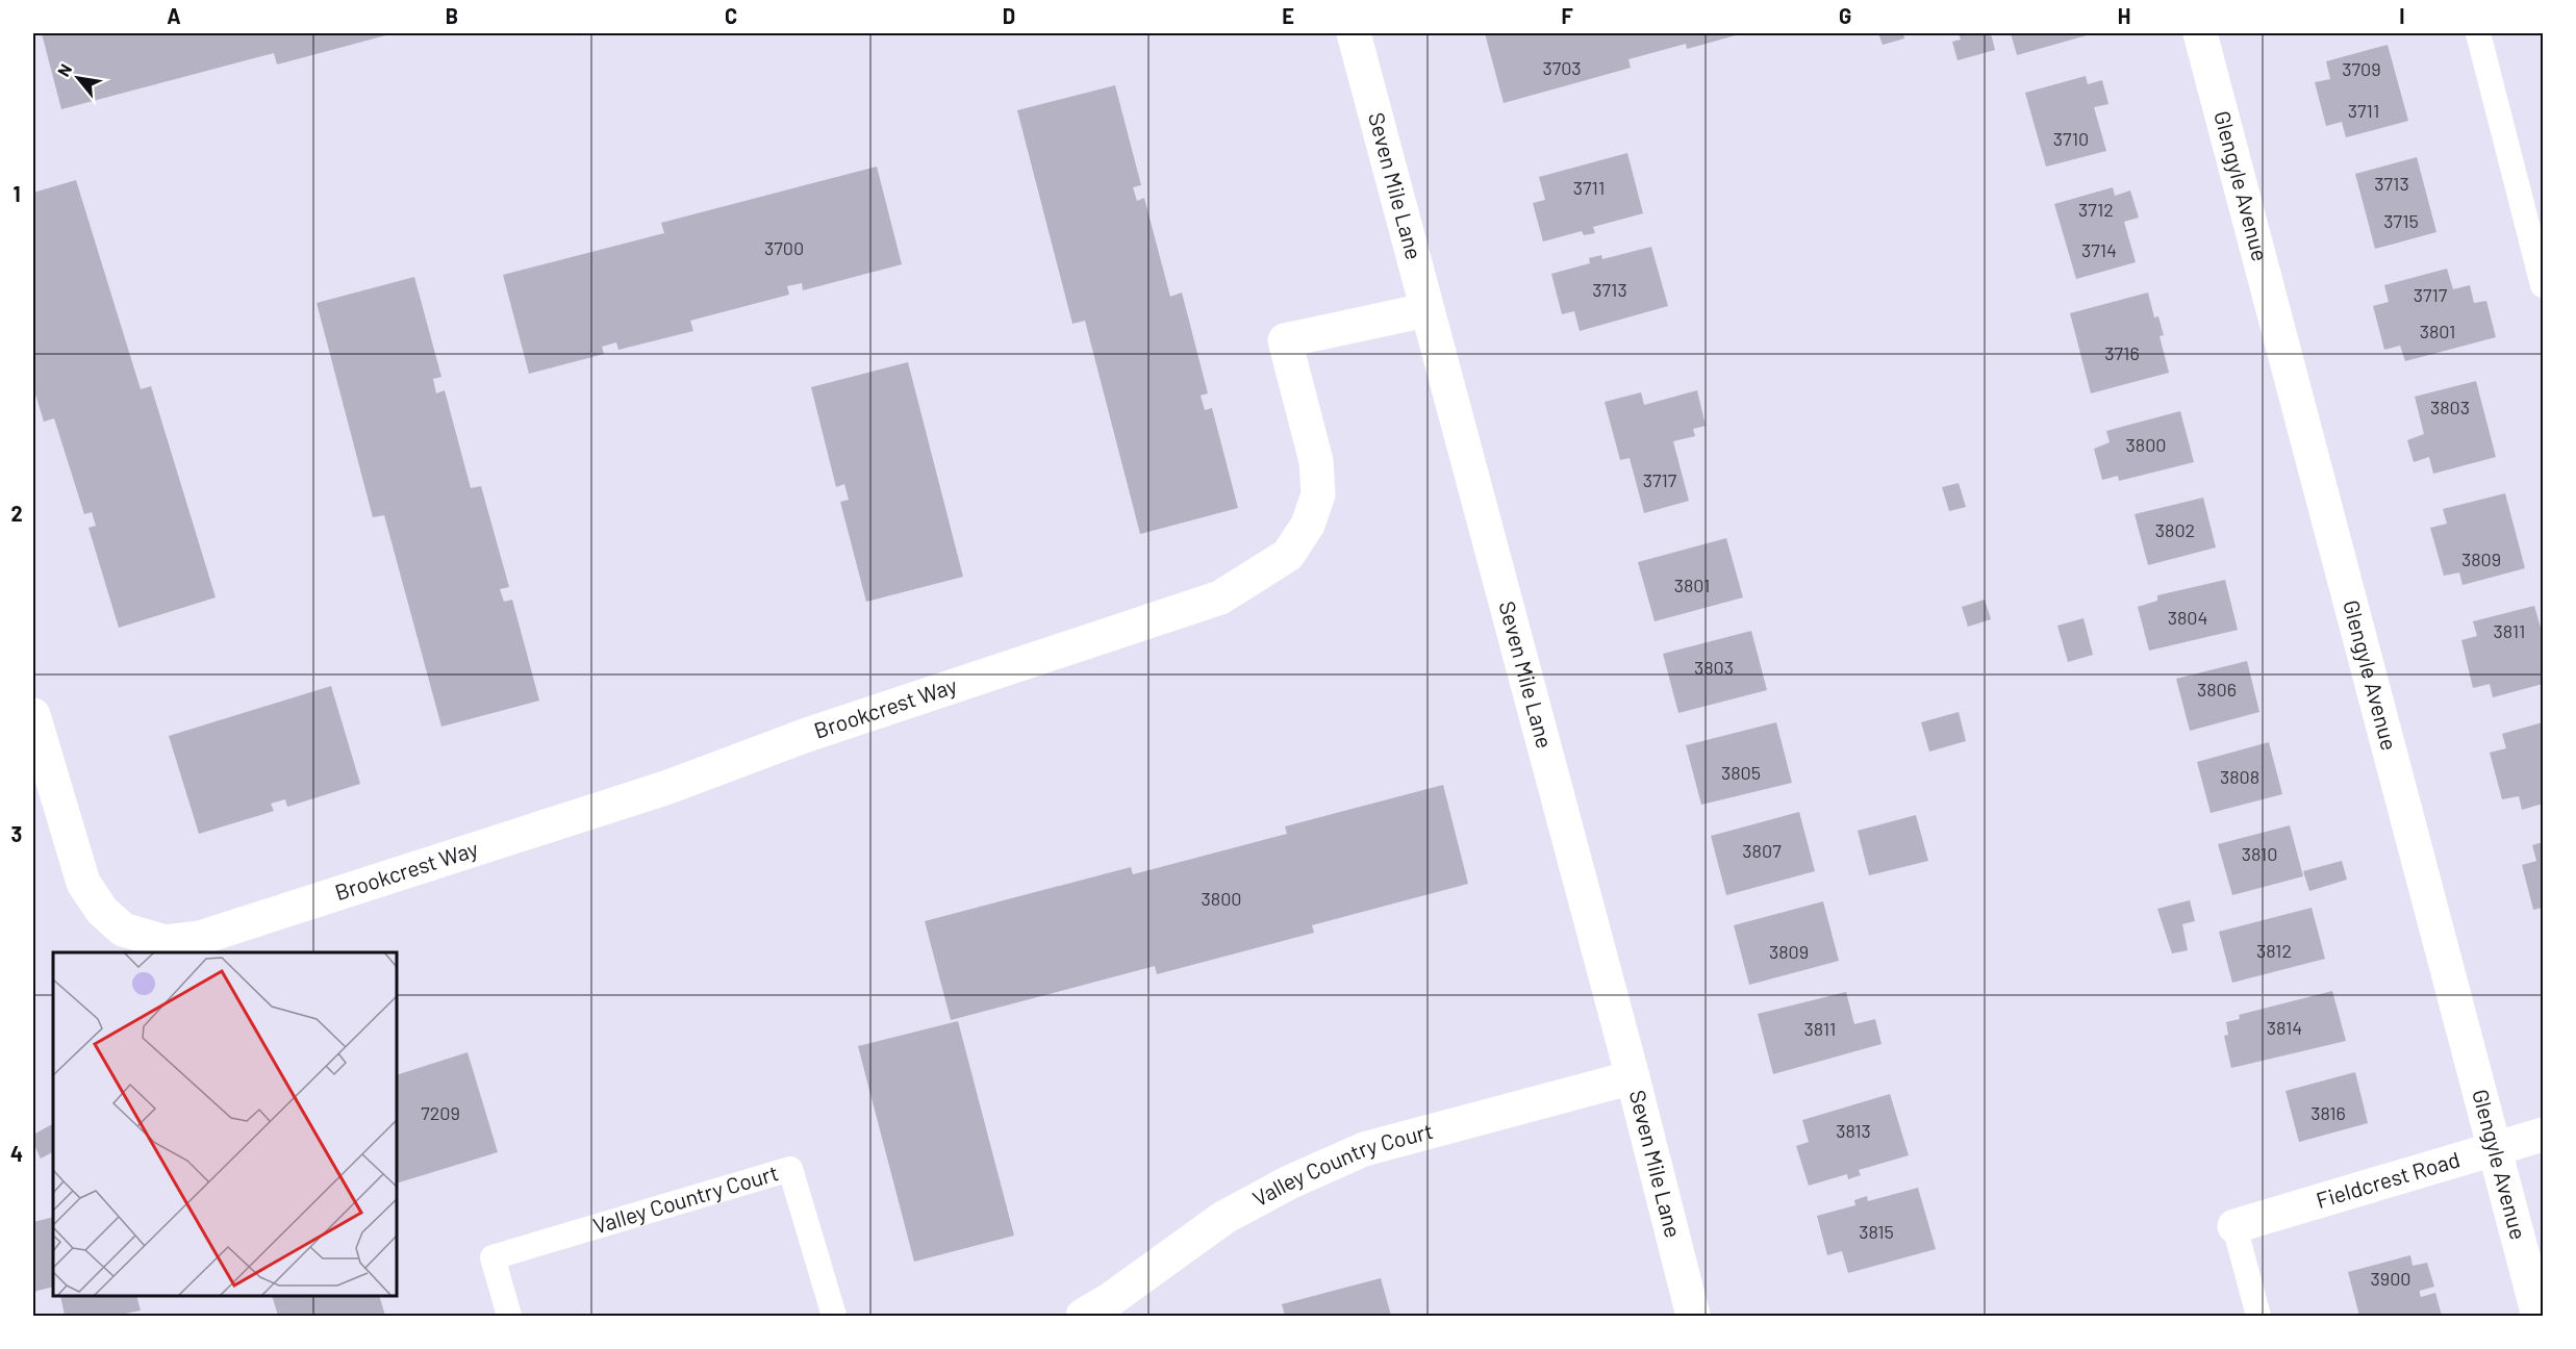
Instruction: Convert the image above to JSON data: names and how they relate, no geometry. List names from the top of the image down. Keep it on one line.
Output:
{"streets":{"street":["Seven Mile Lane","Glengyle Avenue","Brookcrest Way","Valley Country Court","Fieldcrest Road"]},"crossings":[["Seven Mile Lane","Brookcrest Way"],["Seven Mile Lane","Valley Country Court"],["Glengyle Avenue","Fieldcrest Road"]],"house_numbers":["3703","3709","3711","3710","3713","3711","3712","3715","3700","3714","3713","3717","3801","3716","3803","3800","3717","3802","3809","3801","3804","3811","3803","3806","3805","3808","3807","3810","3800","3812","3809","3814","3811","7209","3816","3813","3815","3900"],"north":"top left","grid":{"columns":["A","B","C","D","E","F","G","H","I"],"rows":["1","2","3","4"]}}
